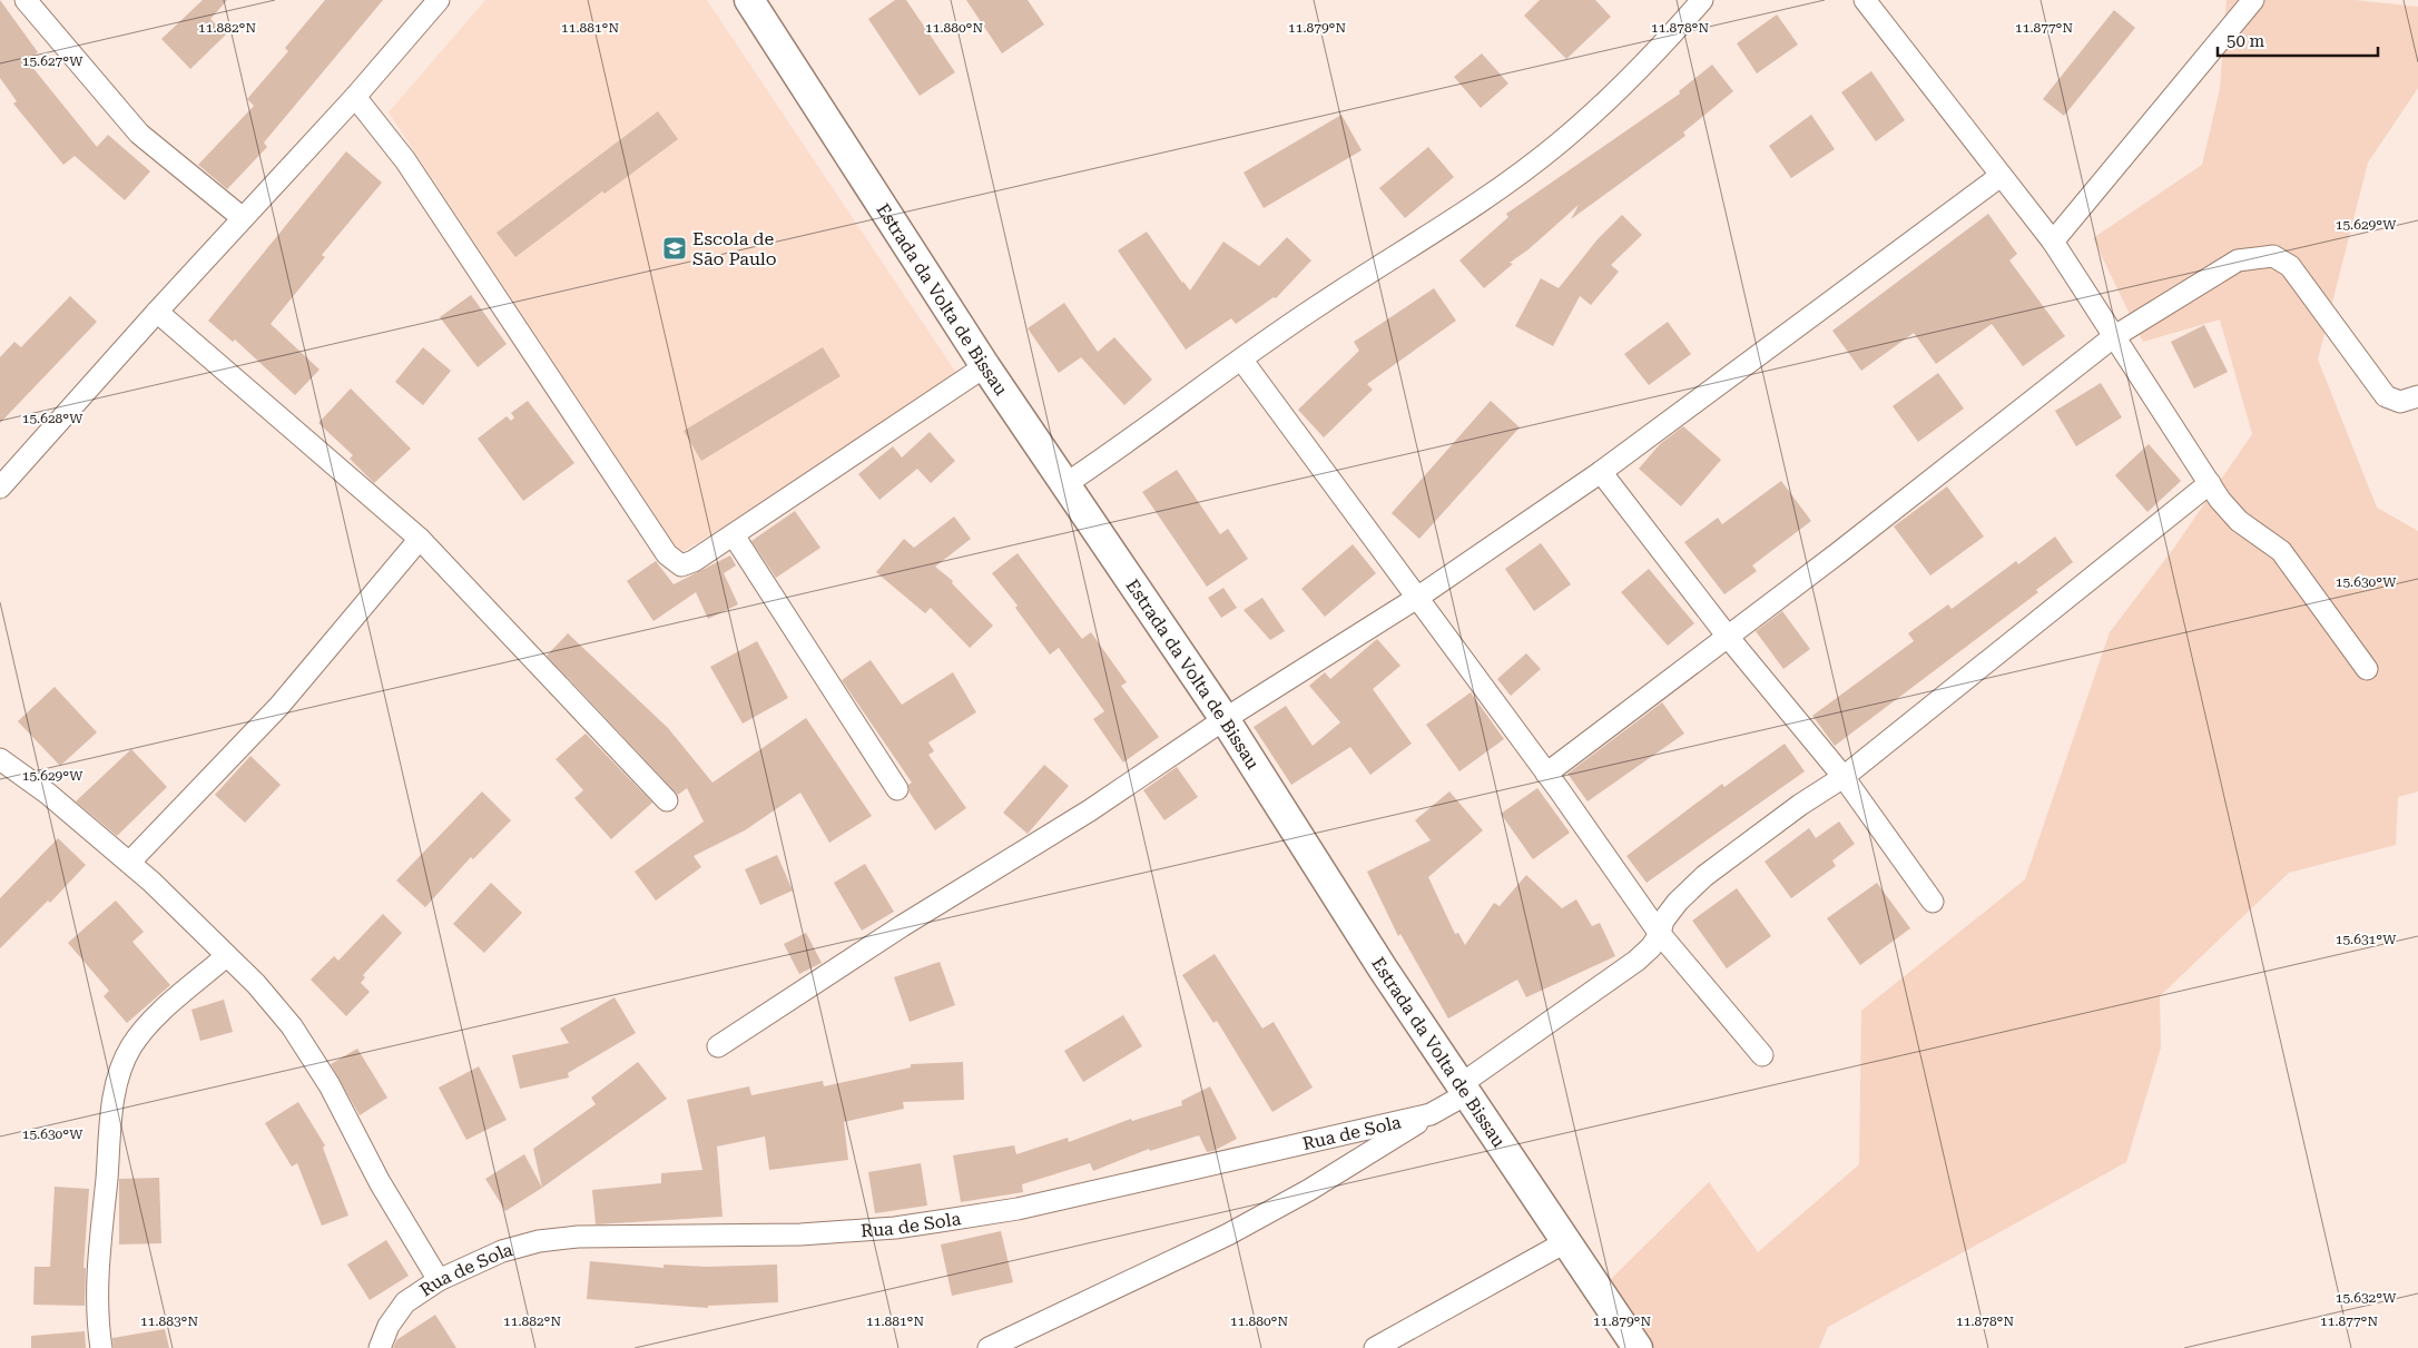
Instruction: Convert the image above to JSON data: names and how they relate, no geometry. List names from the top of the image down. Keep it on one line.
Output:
{"streets":{"main road":["Estrada da Volta de Bissau"],"street":["Rua de Sola"]},"crossings":[["Estrada da Volta de Bissau","Rua de Sola"]],"places":{"school or university":["Escola de São Paulo"]},"scale_bar":"50 m","coordinates":["11.882°N","11.881°N","11.880°N","11.879°N","11.878°N","11.877°N","15.627°W","15.629°W","15.628°W","15.630°W","15.631°W","15.632°W","11.883°N"]}
